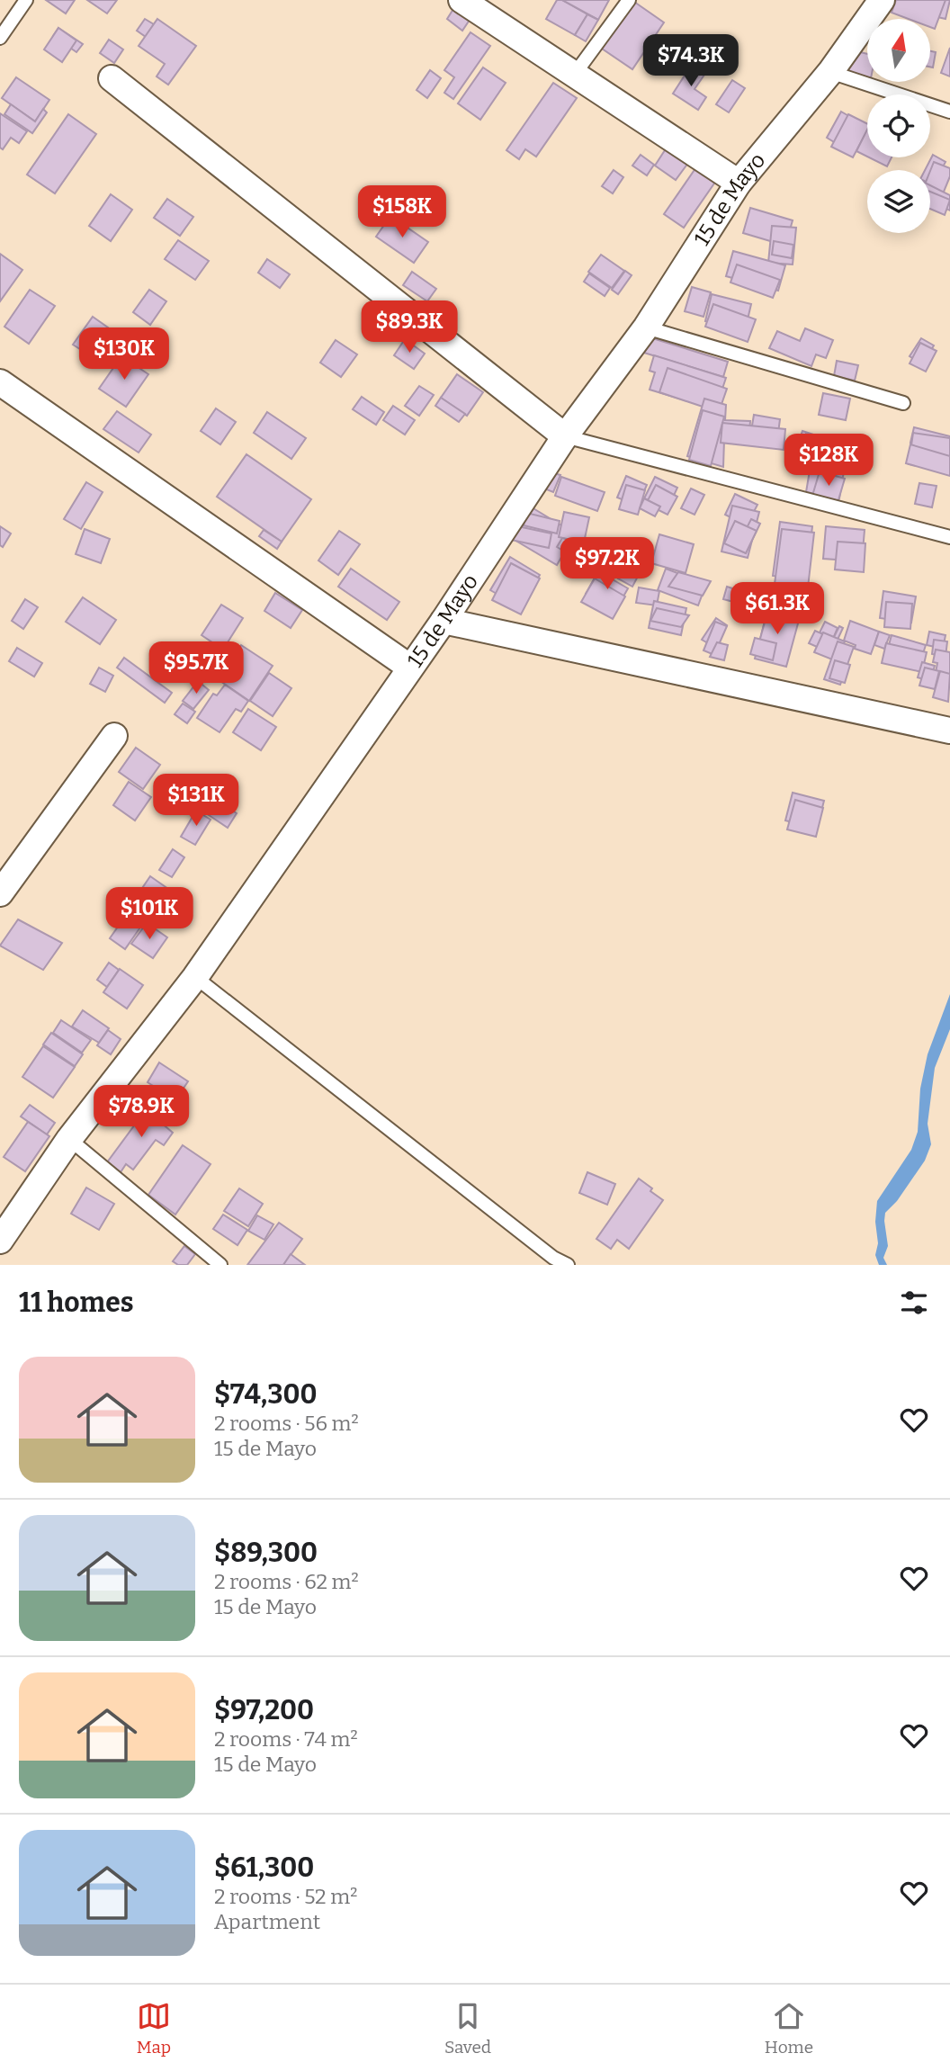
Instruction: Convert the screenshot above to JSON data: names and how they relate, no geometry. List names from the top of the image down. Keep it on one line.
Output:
{"streets":{"street":["15 de Mayo"]},"north":"top","page":{"price":["$74.3K","$158K","$89.3K","$130K","$128K","$97.2K","$61.3K","$95.7K","$131K","$101K","$78.9K"],"heading":"11 homes","list":[{"name":"$74,300","note":"2 rooms · 56 m² · 15 de Mayo"},{"name":"$89,300","note":"2 rooms · 62 m² · 15 de Mayo"},{"name":"$97,200","note":"2 rooms · 74 m² · 15 de Mayo"},{"name":"$61,300","note":"2 rooms · 52 m² · Apartment"}],"tabs":["Map","Saved","Home"]}}
